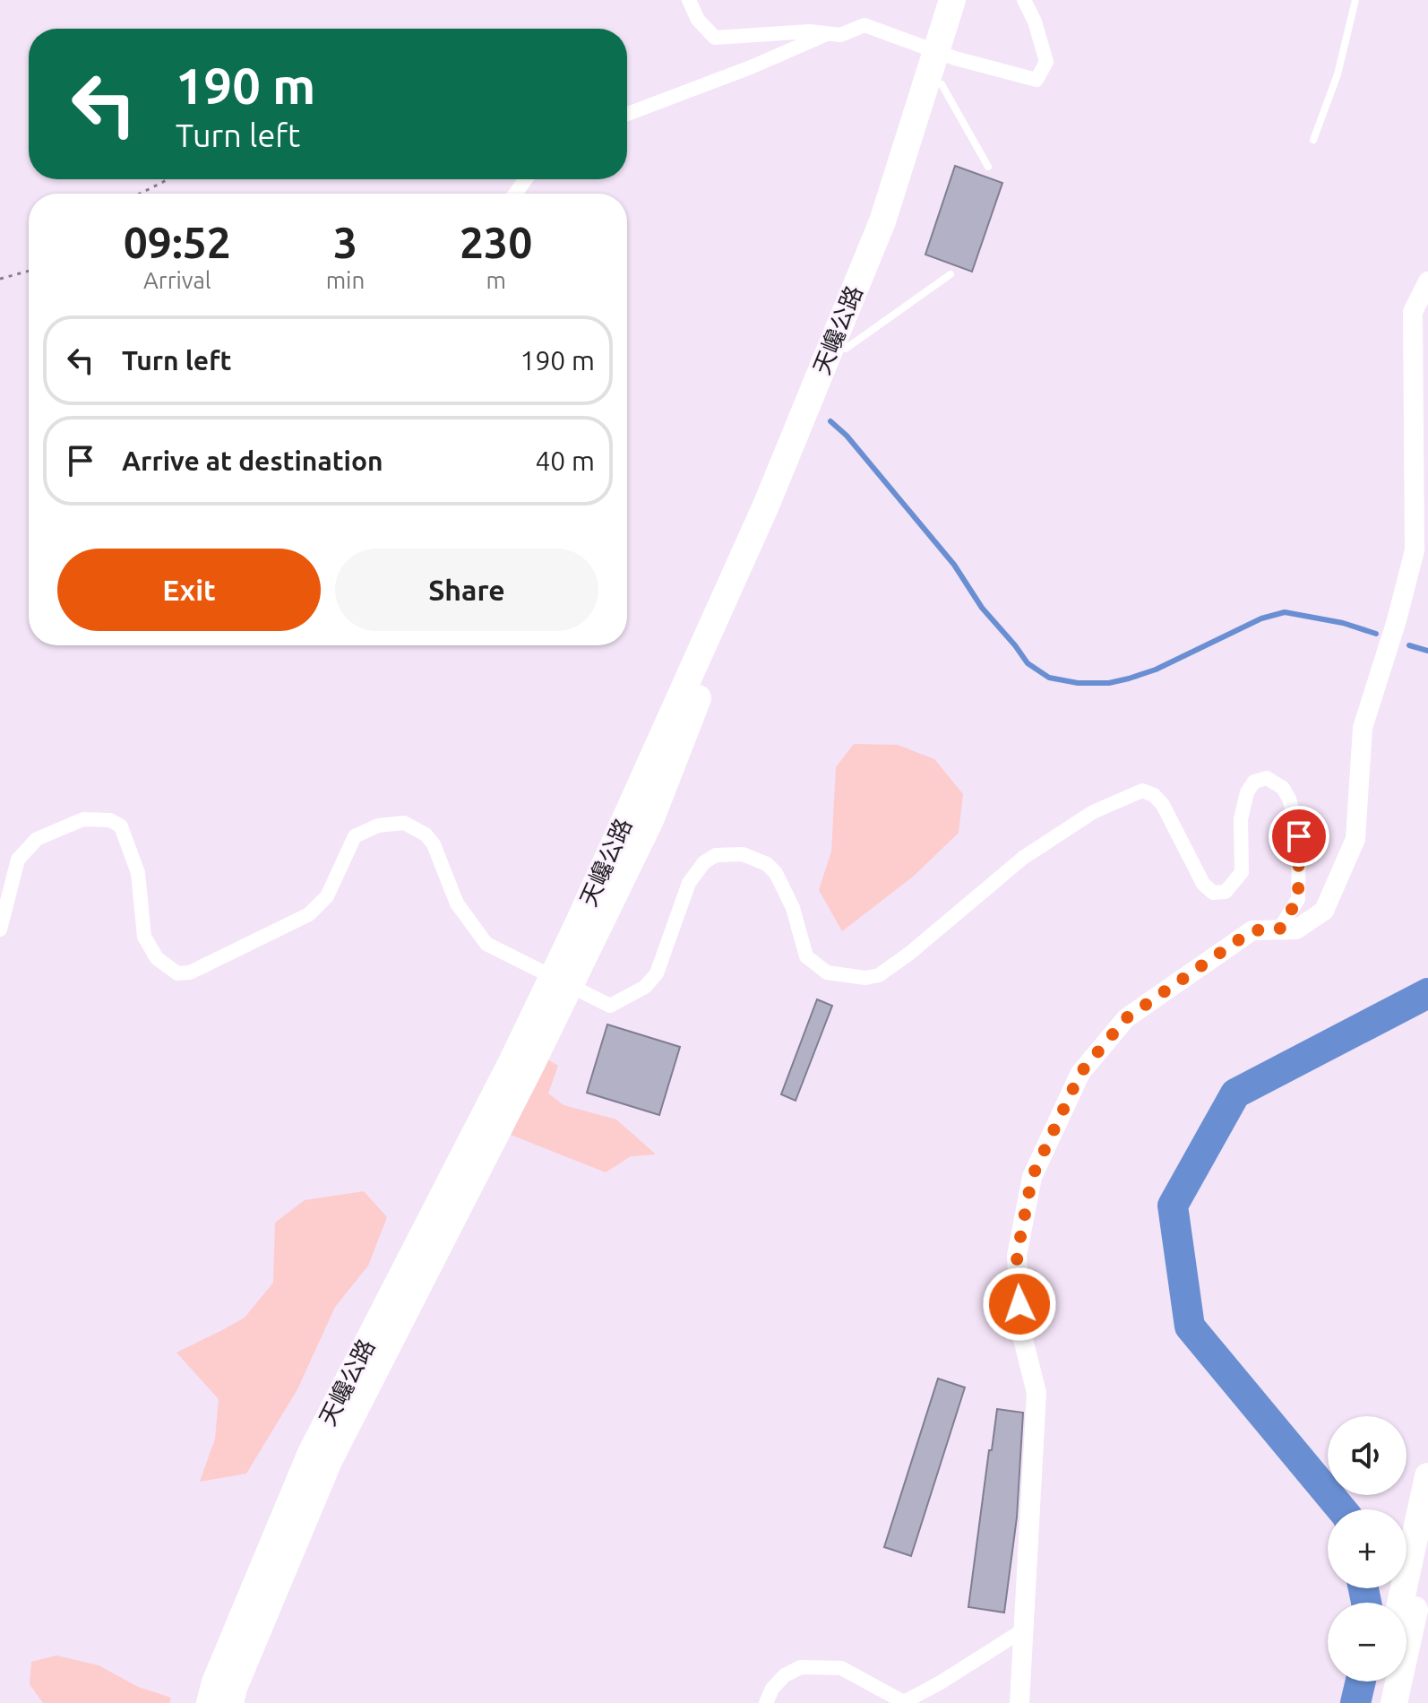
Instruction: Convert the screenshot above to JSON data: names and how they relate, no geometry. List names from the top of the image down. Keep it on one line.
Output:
{"streets":{"highway":["天巉公路"]},"page":{"turn":["190 m","Turn left"],"eta":["09:52","Arrival","3","min","230","m"],"list":[{"name":"Turn left","value":"190 m"},{"name":"Arrive at destination","value":"40 m"}],"buttons":["Exit","Share"],"map_buttons":["+","−"]}}
